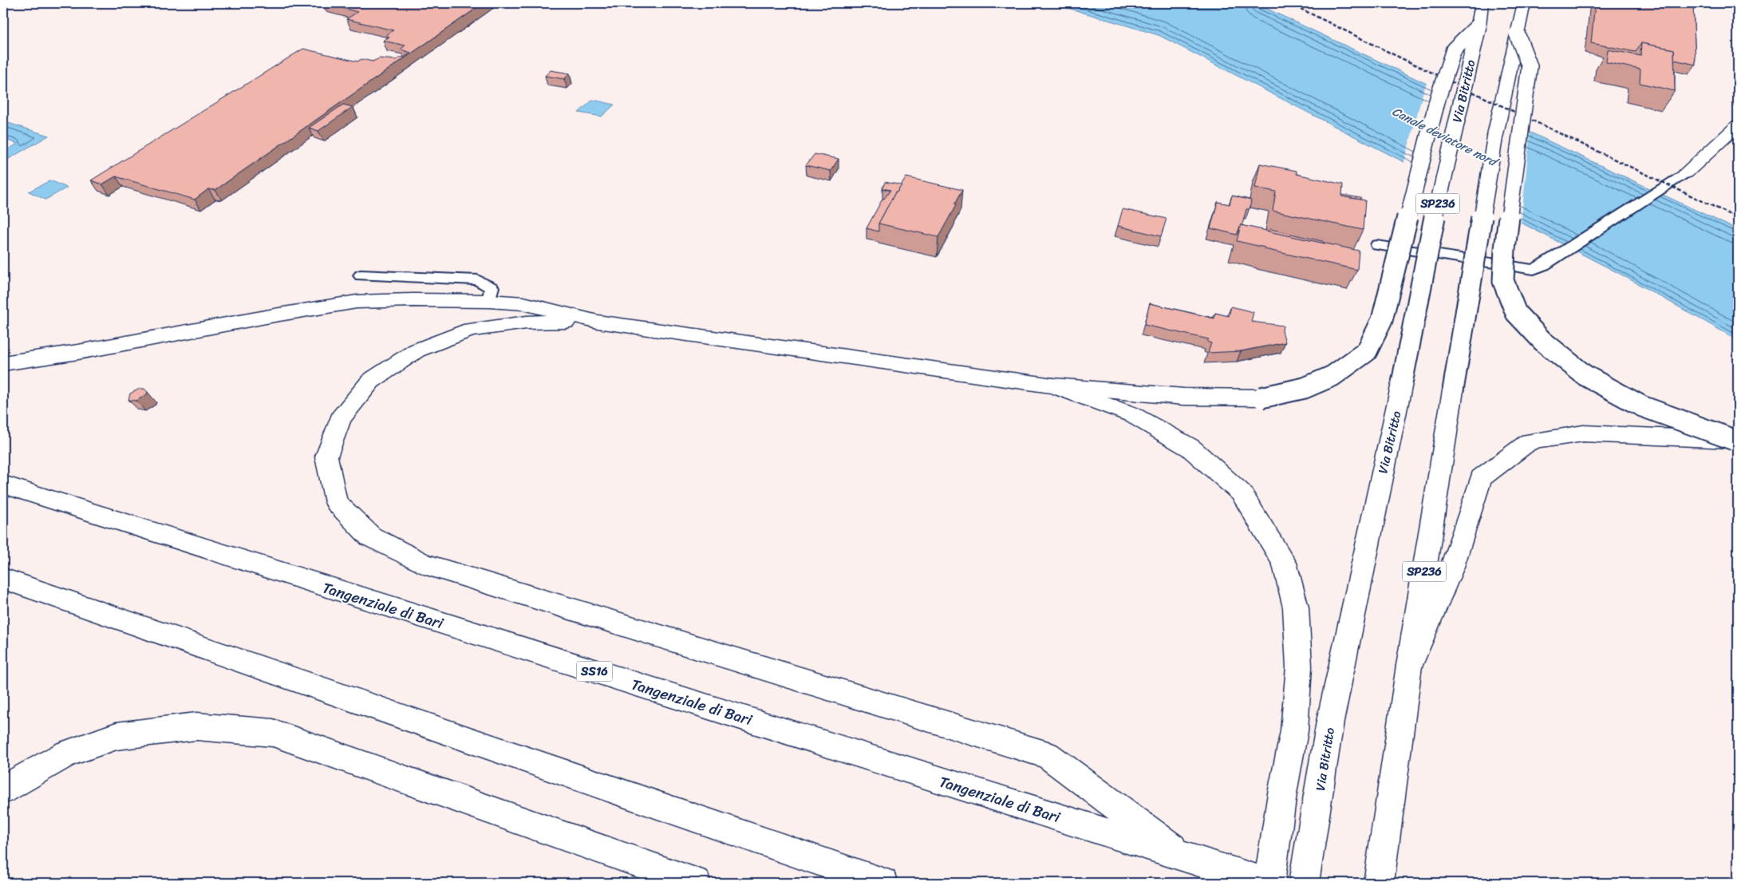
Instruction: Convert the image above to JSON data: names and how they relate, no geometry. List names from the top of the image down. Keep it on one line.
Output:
{"streets":{"main road":["Via Bitritto","SP236","Tangenziale di Bari","SS16"]},"water":["Canale deviatore nord"]}
